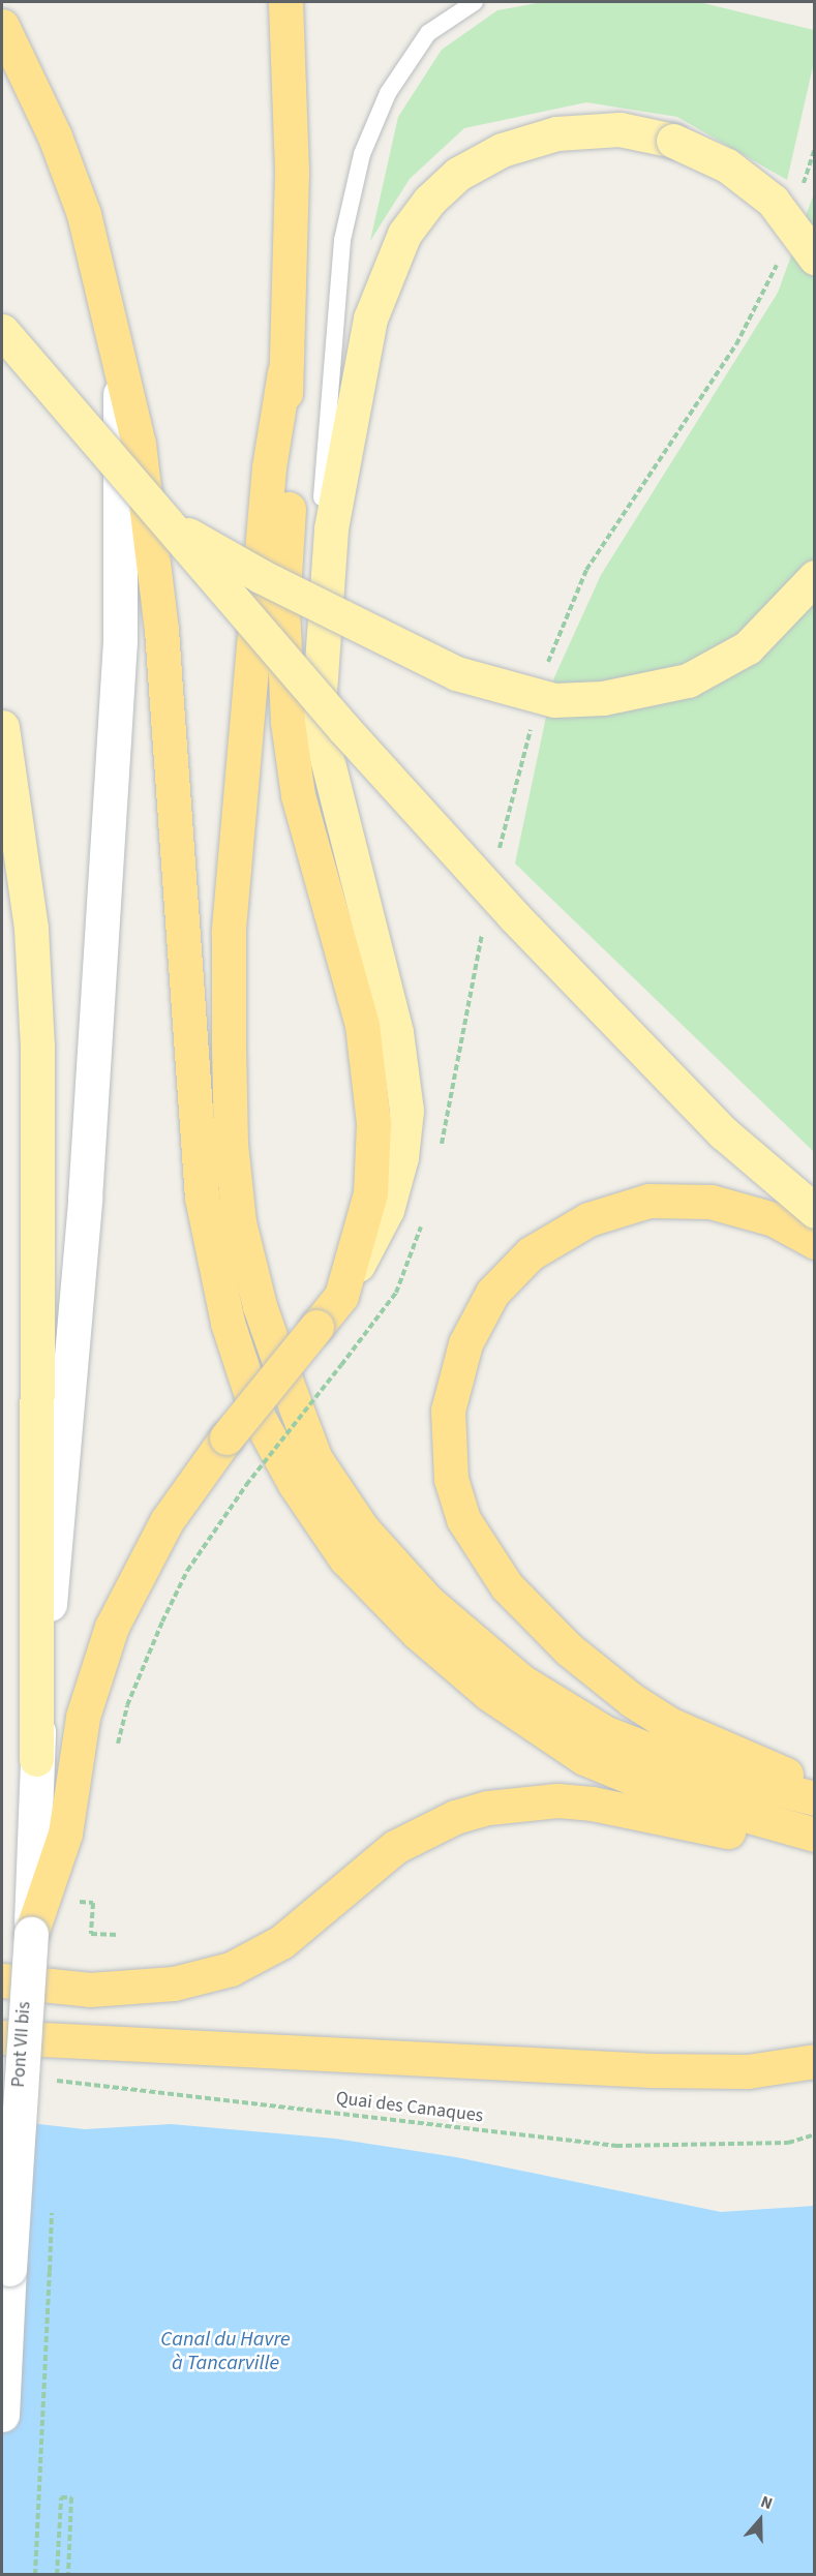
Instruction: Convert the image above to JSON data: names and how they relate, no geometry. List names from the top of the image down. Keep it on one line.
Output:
{"streets":{"main road":["Pont VII bis"],"path":["Quai des Canaques"]},"water":["Canal du Havre à Tancarville"],"north":"top"}
